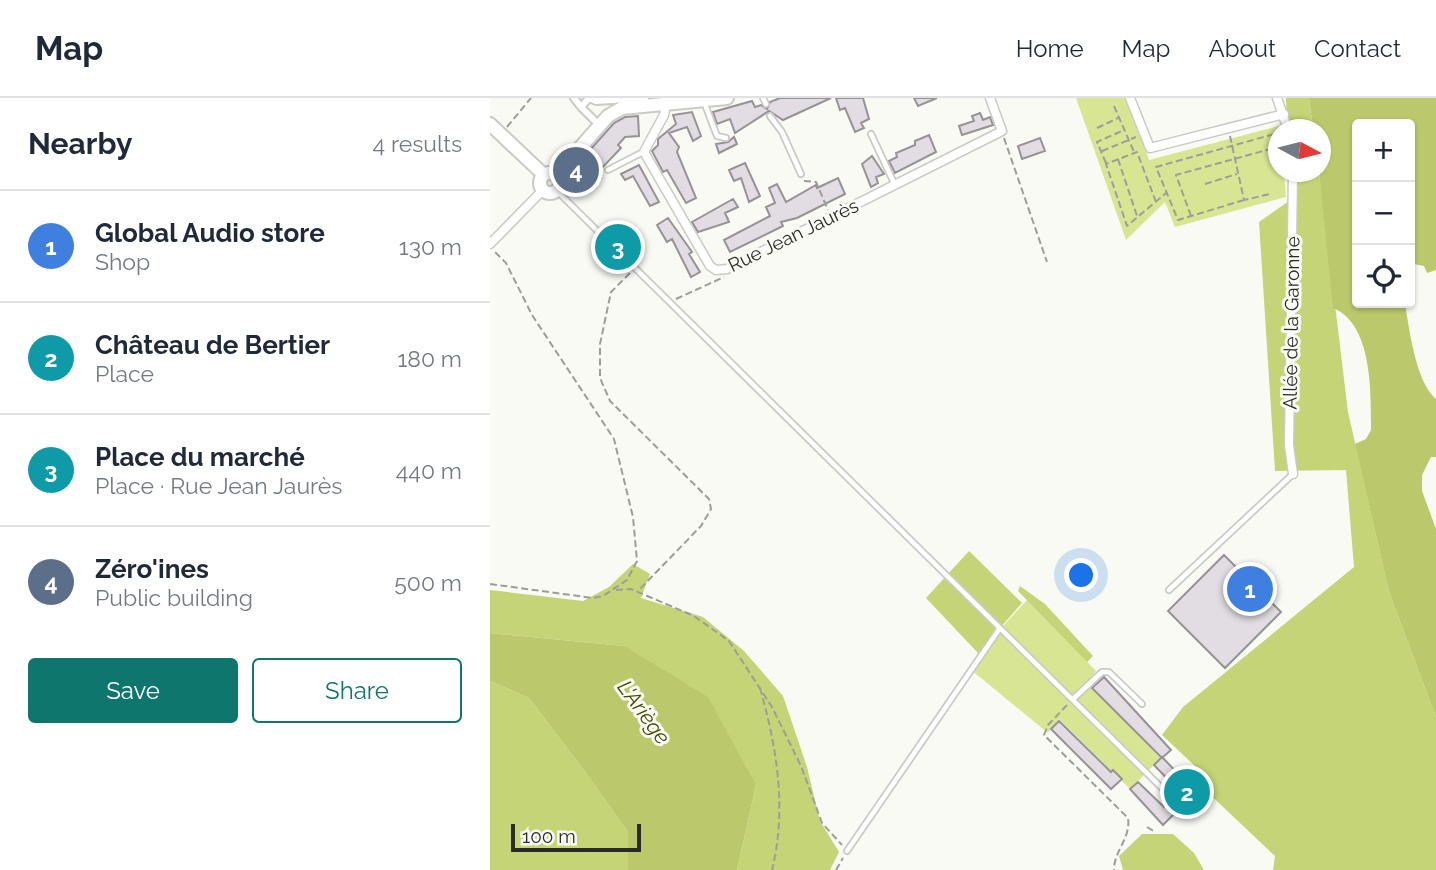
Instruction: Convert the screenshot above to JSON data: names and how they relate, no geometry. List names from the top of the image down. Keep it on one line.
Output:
{"streets":{"street":["Rue Jean Jaurès","Allée de la Garonne"]},"water":["L'Ariège"],"scale_bar":"100 m","north":"right","page":{"header":"Map","nav":["Home","Map","About","Contact"],"heading":["Nearby","4 results"],"map_buttons":["+","−"],"pins":["4","3","1","2"],"list":[{"mark":"1","name":"Global Audio store","note":"Shop","value":"130 m"},{"mark":"2","name":"Château de Bertier","note":"Place","value":"180 m"},{"mark":"3","name":"Place du marché","note":"Place · Rue Jean Jaurès","value":"440 m"},{"mark":"4","name":"Zéro'ines","note":"Public building","value":"500 m"}],"buttons":["Save","Share"],"scale":"100 m"}}
